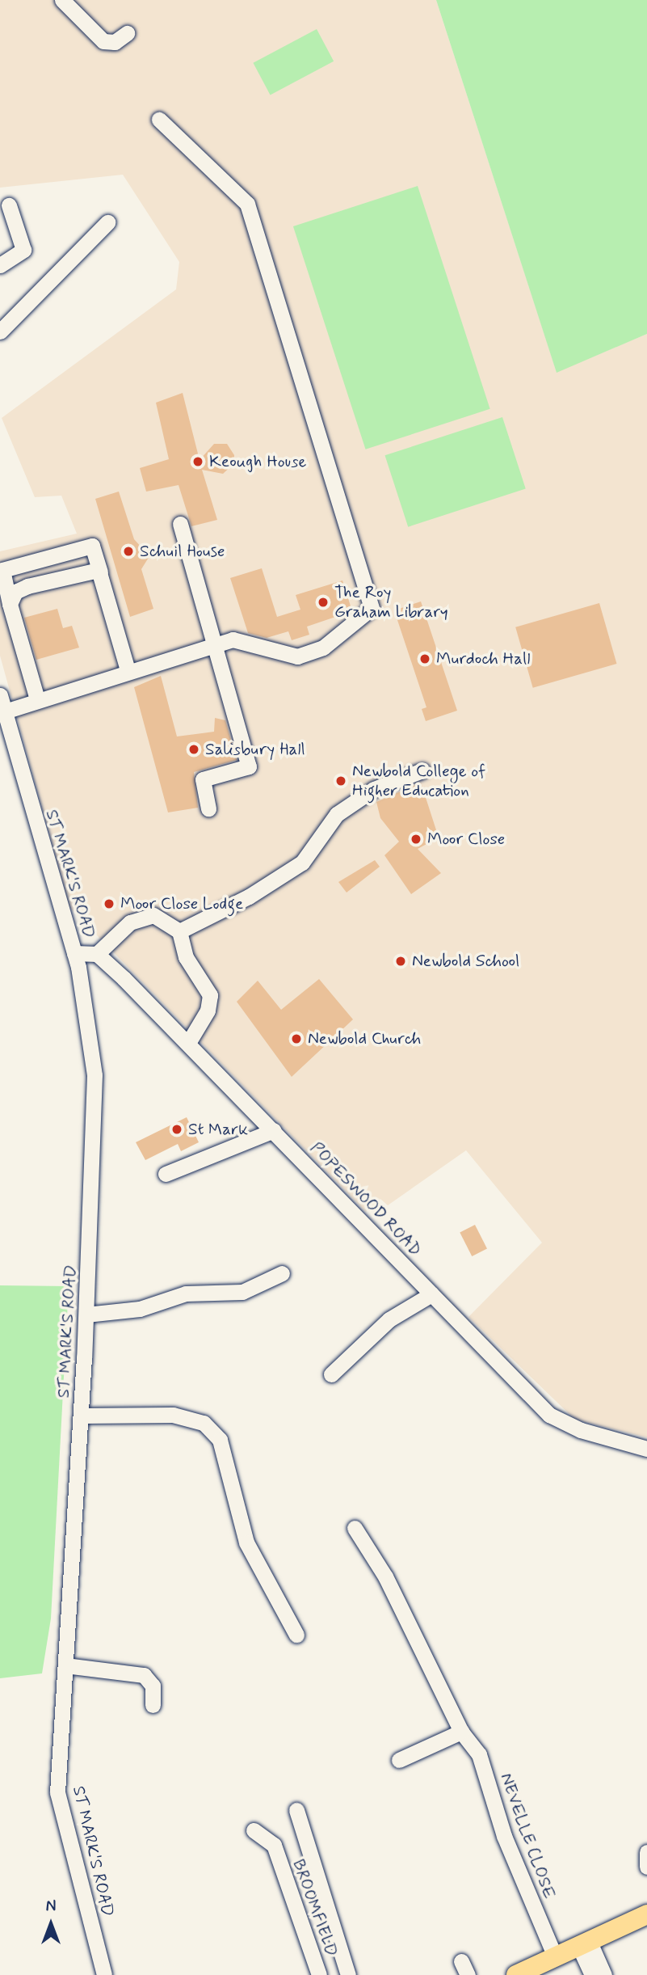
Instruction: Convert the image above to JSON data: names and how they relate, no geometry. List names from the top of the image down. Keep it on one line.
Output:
{"streets":{"street":["ST MARK'S ROAD","POPESWOOD ROAD","NEVELLE CLOSE","BROOMFIELD"]},"places":["Keough House","Schuil House","The Roy Graham Library","Murdoch Hall","Salisbury Hall","Newbold College of Higher Education","Moor Close","Moor Close Lodge","Newbold School","Newbold Church","St Mark"],"north":"top"}
